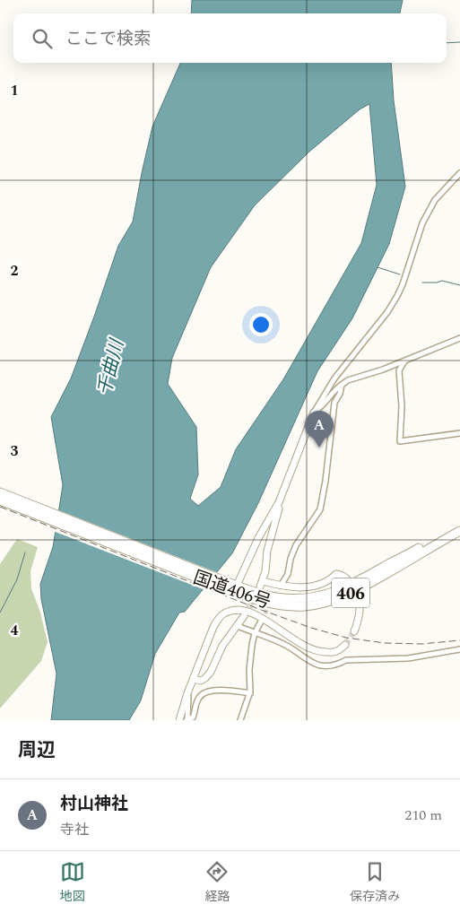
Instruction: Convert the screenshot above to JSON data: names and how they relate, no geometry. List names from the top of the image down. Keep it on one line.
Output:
{"streets":{"highway":["国道406号","406"]},"water":["千曲川"],"page":{"search":"ここで検索","pins":"A","heading":"周辺","list":[{"mark":"A","name":"村山神社","note":"寺社","value":"210 m"}],"nav":["地図","経路","保存済み"]},"grid":{"rows":["1","2","3","4"]}}
